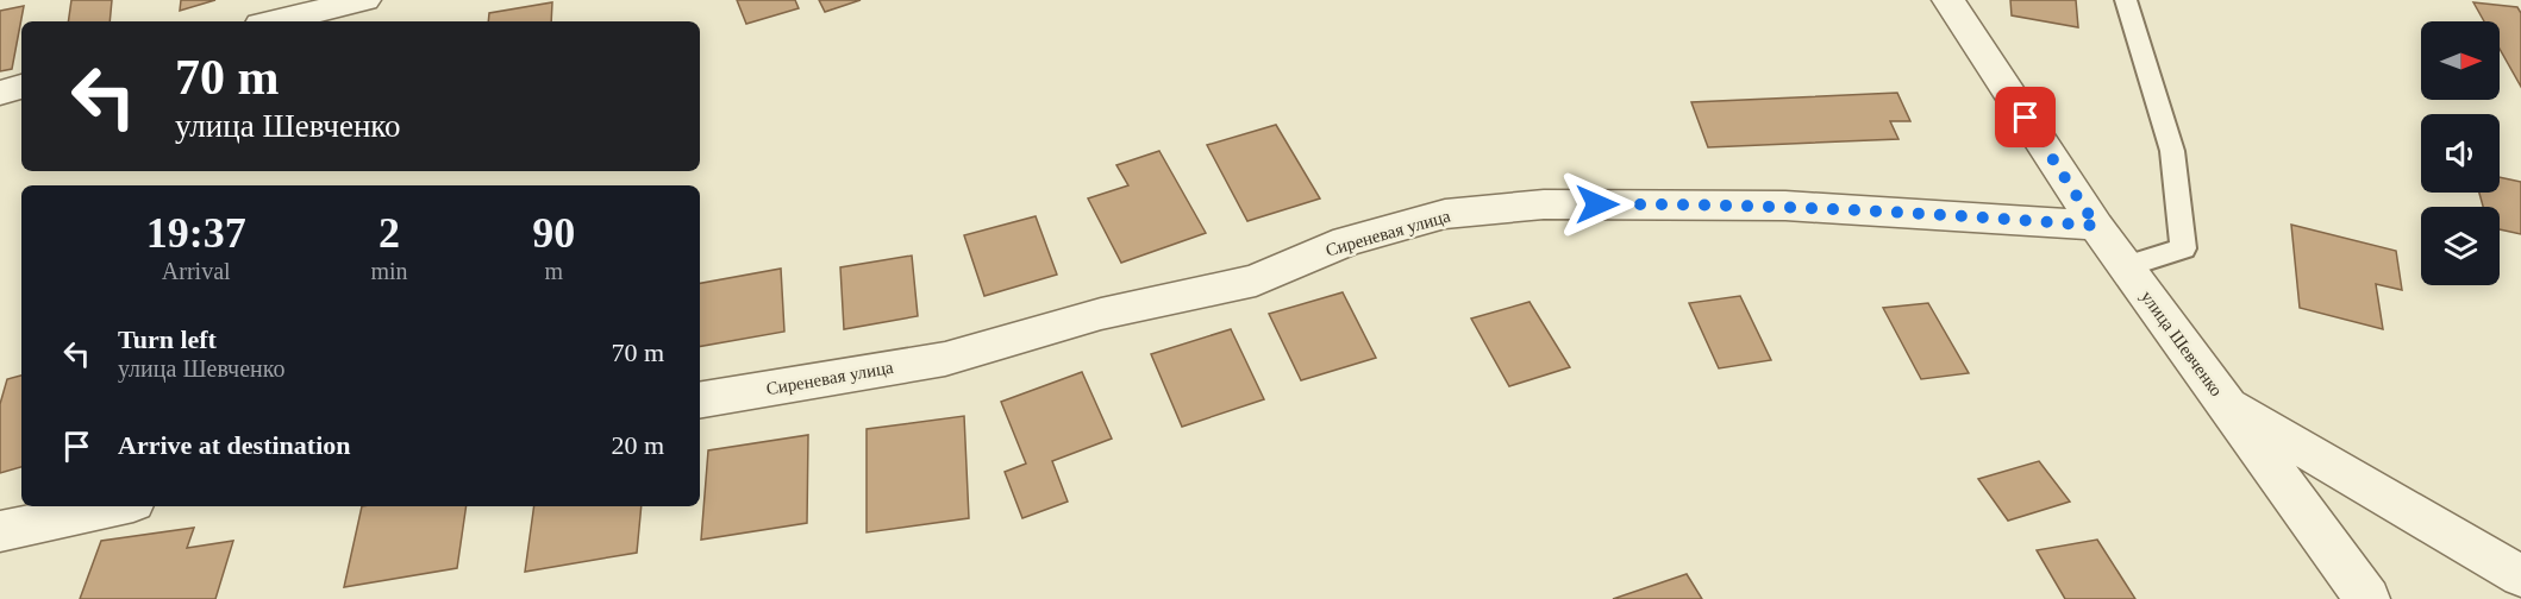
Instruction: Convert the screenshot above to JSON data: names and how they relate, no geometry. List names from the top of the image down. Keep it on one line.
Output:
{"streets":{"street":["Сиреневая улица","улица Шевченко"]},"crossings":[["Сиреневая улица","улица Шевченко"]],"north":"right","page":{"turn":["70 m","улица Шевченко"],"eta":["19:37","Arrival","2","min","90","m"],"list":[{"name":"Turn left","note":"улица Шевченко","value":"70 m"},{"name":"Arrive at destination","value":"20 m"}]}}
